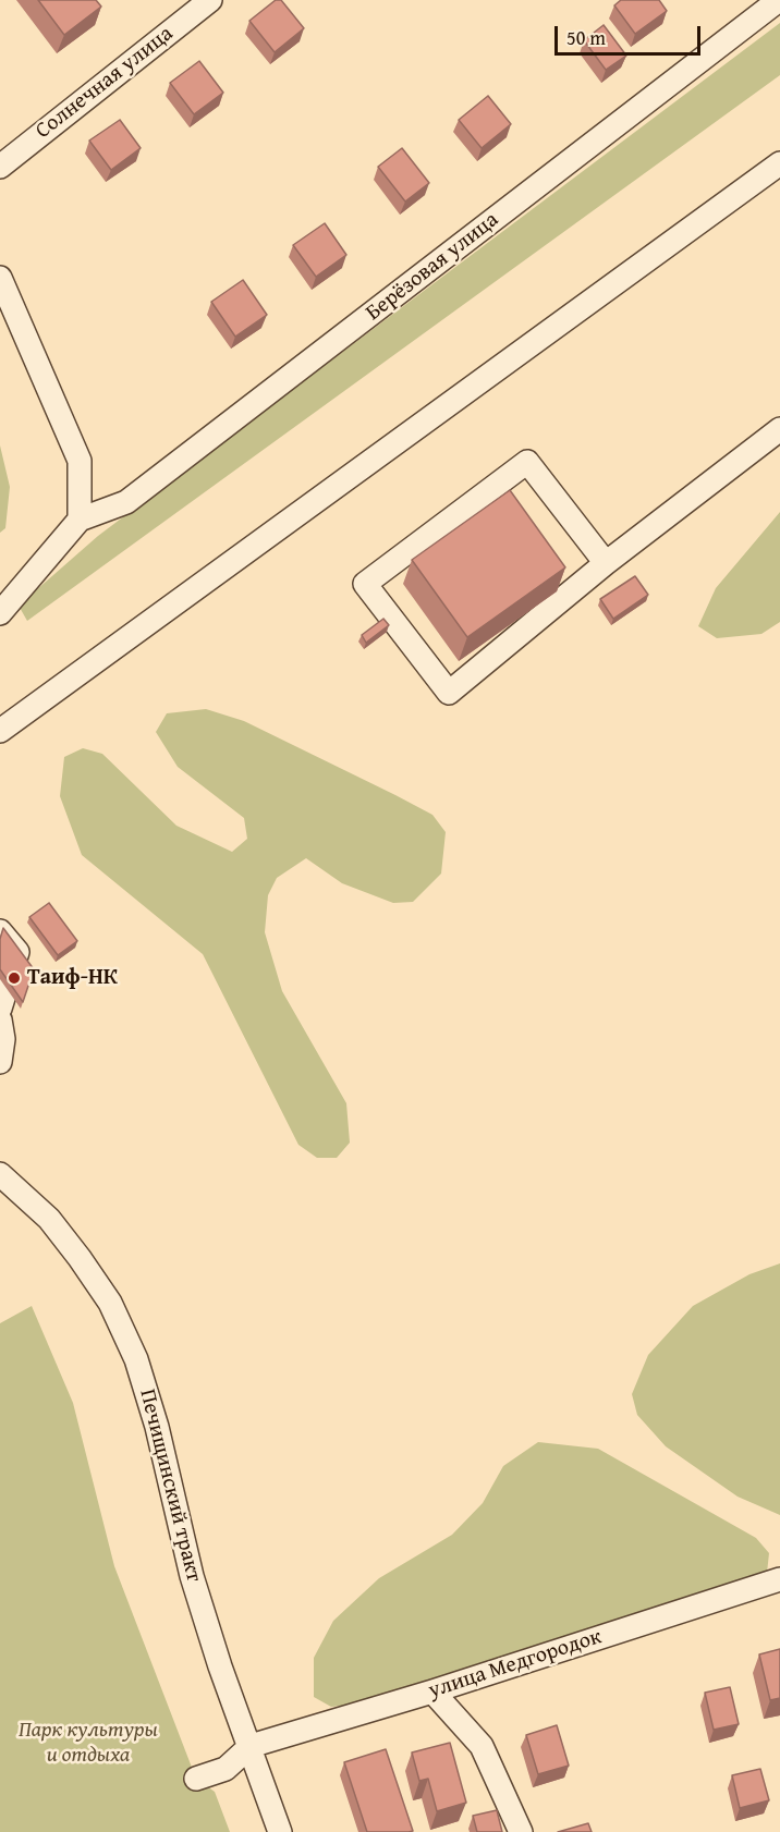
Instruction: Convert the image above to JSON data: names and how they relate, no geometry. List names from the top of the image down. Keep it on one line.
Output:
{"streets":{"street":["Солнечная улица","Берёзовая улица","Печищинский тракт","улица Медгородок"]},"crossings":[["Печищинский тракт","улица Медгородок"]],"parks":["Парк культуры и отдыха"],"places":["Таиф-НК"],"scale_bar":"50 m"}
